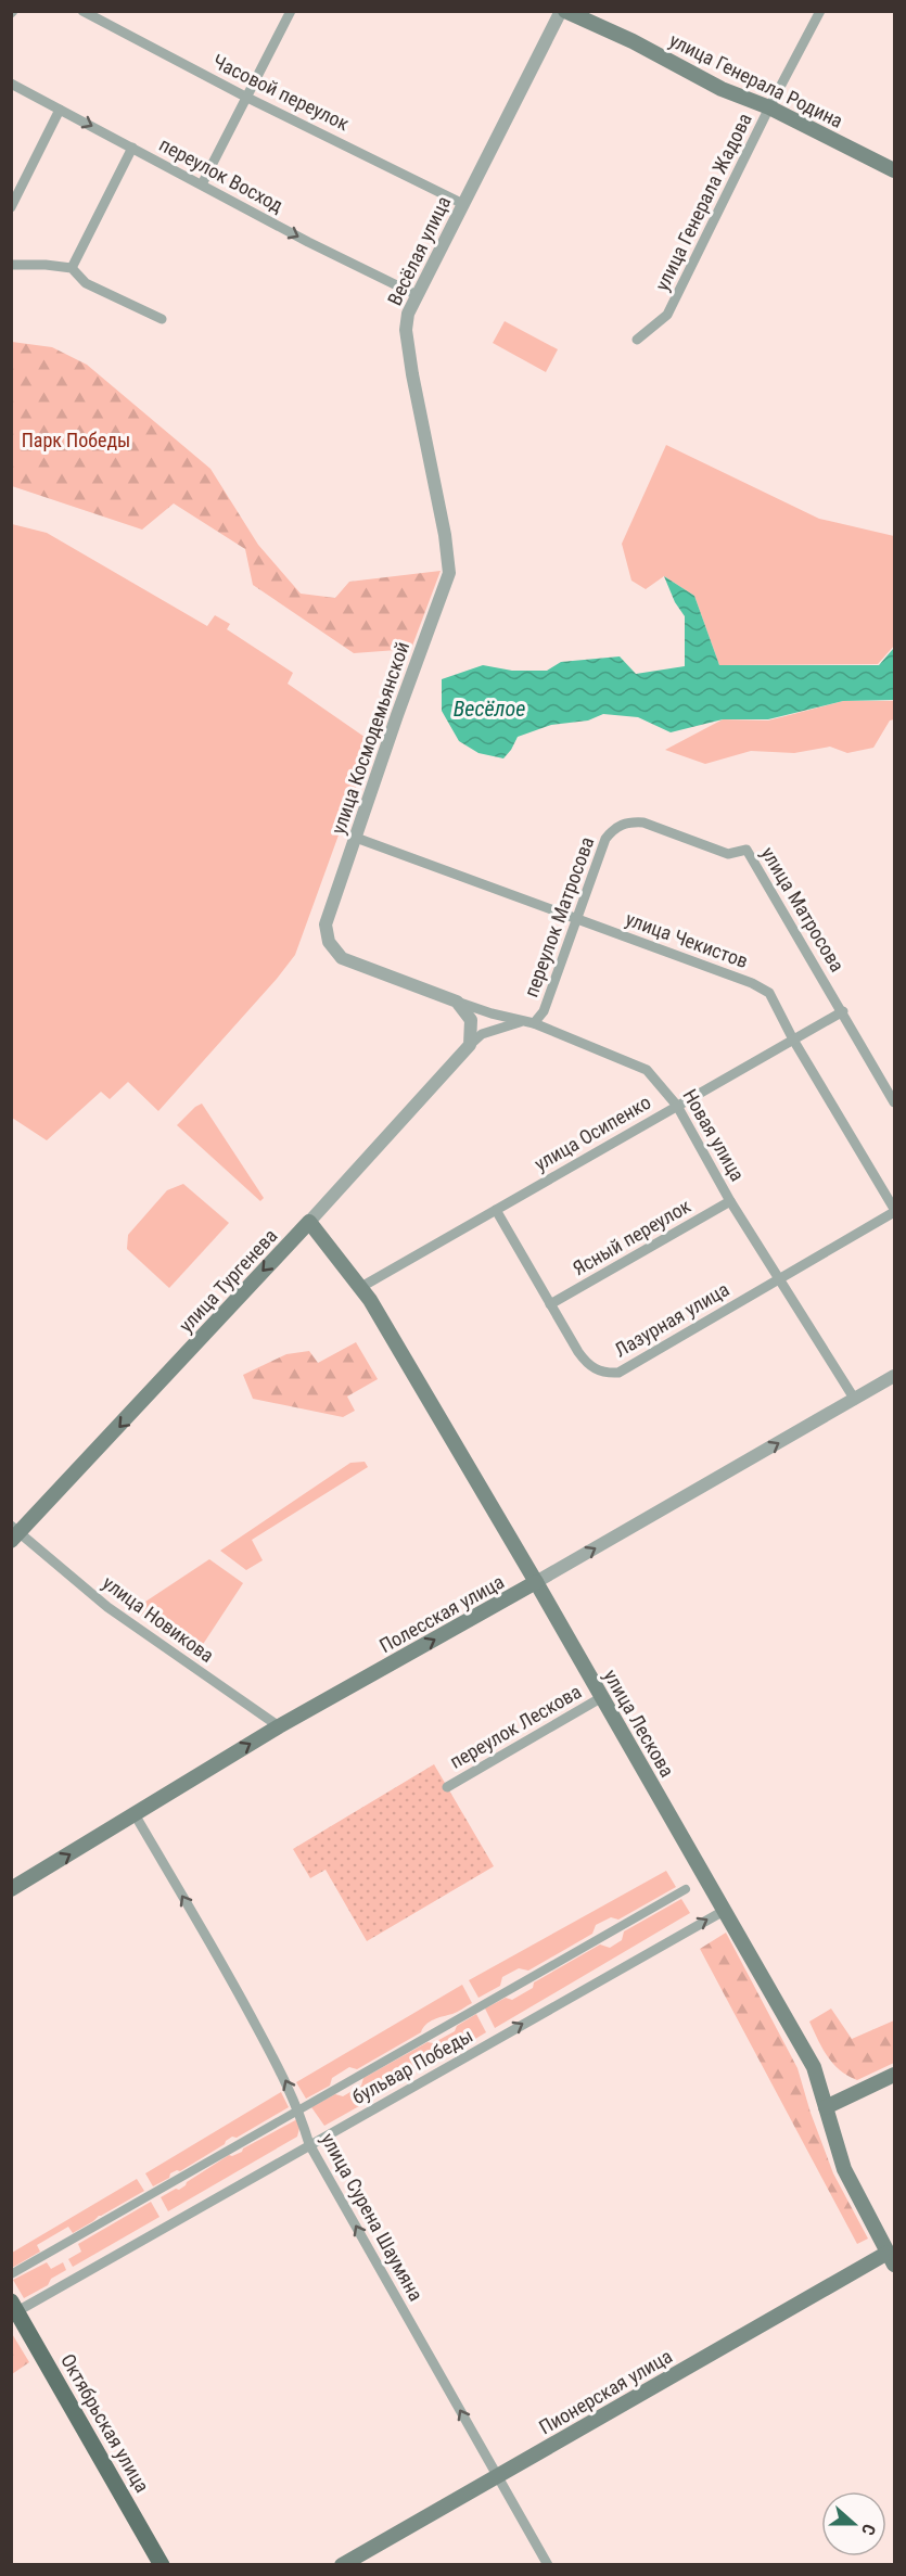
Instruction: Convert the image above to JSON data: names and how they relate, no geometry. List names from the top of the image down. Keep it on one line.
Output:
{"streets":{"main road":["улица Генерала Родина","улица Тургенева","Полесская улица","улица Лескова","Пионерская улица","Октябрьская улица"],"street":["Часовой переулок","переулок Восход","улица Генерала Жадова","Весёлая улица","улица Космодемьянской","улица Матросова","переулок Матросова","улица Чекистов","улица Осипенко","Новая улица","Ясный переулок","Лазурная улица","улица Новикова","переулок Лескова","бульвар Победы","улица Сурена Шаумяна"]},"crossings":[["улица Генерала Родина","улица Генерала Жадова"],["улица Генерала Родина","Весёлая улица"],["Часовой переулок","Весёлая улица"],["переулок Восход","Весёлая улица"],["Весёлая улица","улица Космодемьянской"],["улица Космодемьянской","улица Чекистов"],["улица Космодемьянской","Новая улица"],["улица Матросова","переулок Матросова"],["улица Матросова","улица Осипенко"],["переулок Матросова","улица Чекистов"],["переулок Матросова","Новая улица"],["улица Чекистов","улица Осипенко"],["улица Чекистов","Лазурная улица"],["улица Осипенко","Новая улица"],["улица Осипенко","Лазурная улица"],["улица Осипенко","улица Лескова"],["Новая улица","Ясный переулок"],["Новая улица","Лазурная улица"],["Новая улица","Полесская улица"],["Ясный переулок","Лазурная улица"],["улица Тургенева","улица Новикова"],["улица Тургенева","улица Лескова"],["Полесская улица","улица Новикова"],["Полесская улица","улица Лескова"],["Полесская улица","улица Сурена Шаумяна"],["улица Лескова","переулок Лескова"],["улица Лескова","бульвар Победы"],["улица Лескова","Пионерская улица"],["бульвар Победы","улица Сурена Шаумяна"],["бульвар Победы","Октябрьская улица"],["улица Сурена Шаумяна","Пионерская улица"]],"one_way":["переулок Восход","улица Тургенева","Полесская улица","улица Сурена Шаумяна"],"water":["Весёлое"],"parks":["Парк Победы"],"north":"right"}
